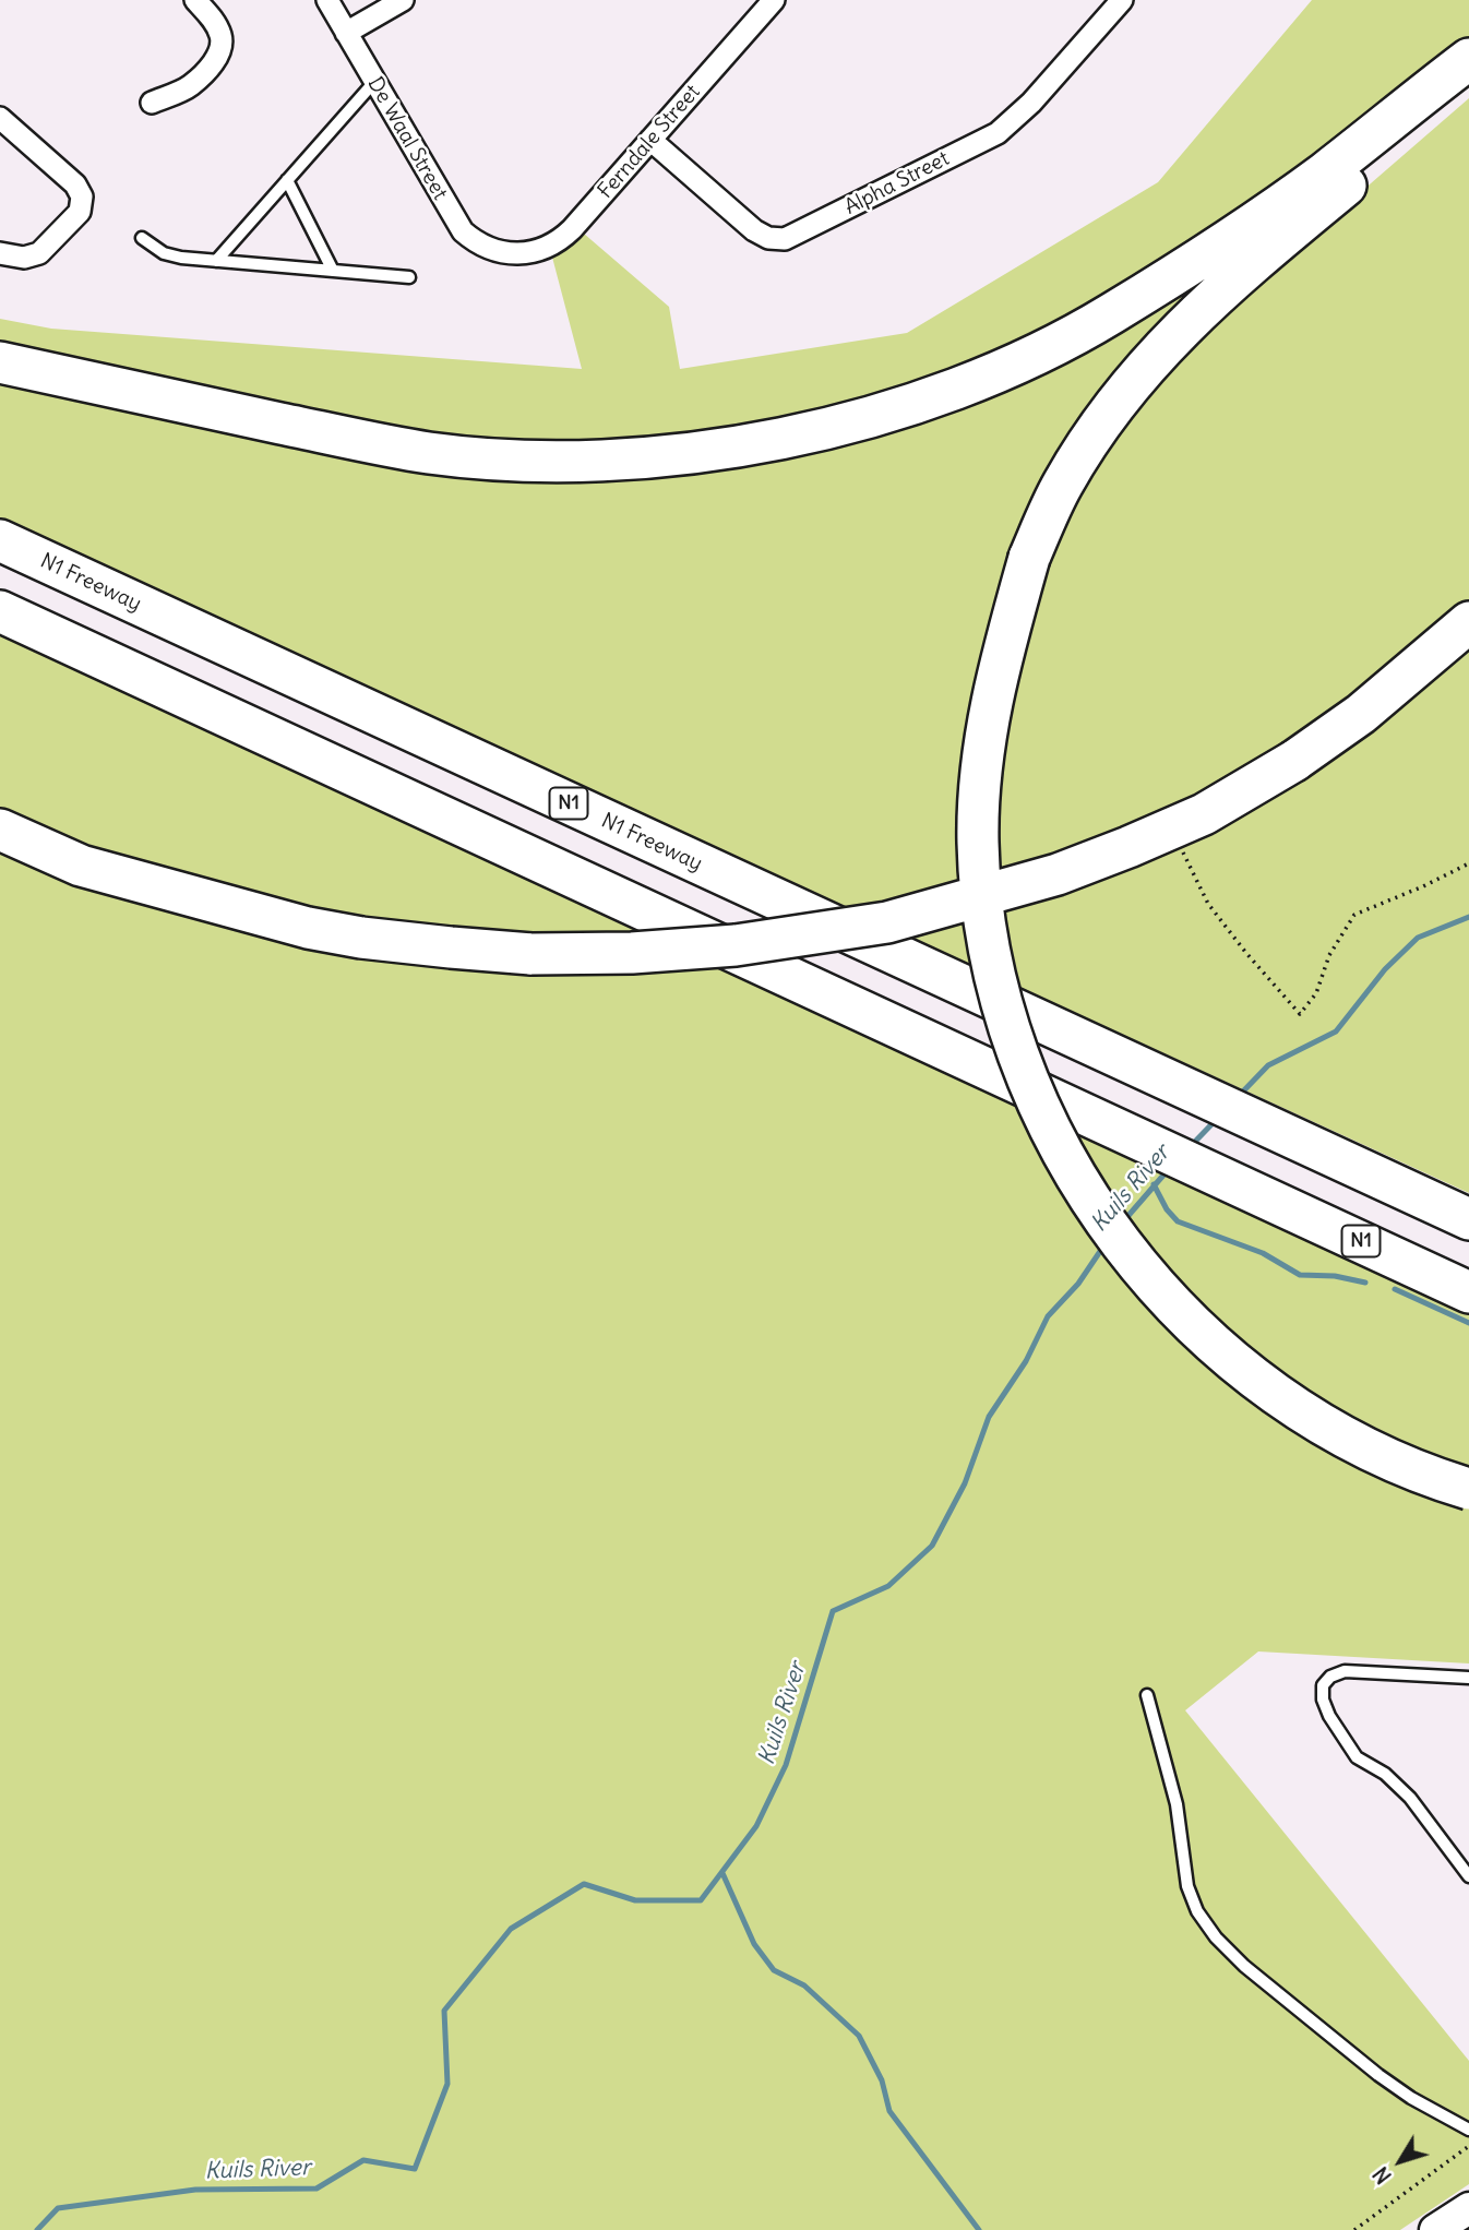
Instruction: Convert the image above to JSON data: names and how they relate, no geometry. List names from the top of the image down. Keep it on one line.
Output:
{"streets":{"highway":["N1 Freeway","N1"],"street":["De Waal Street","Ferndale Street","Alpha Street"]},"crossings":[["De Waal Street","Ferndale Street"],["Ferndale Street","Alpha Street"]],"water":["Kuils River"],"north":"bottom left"}
